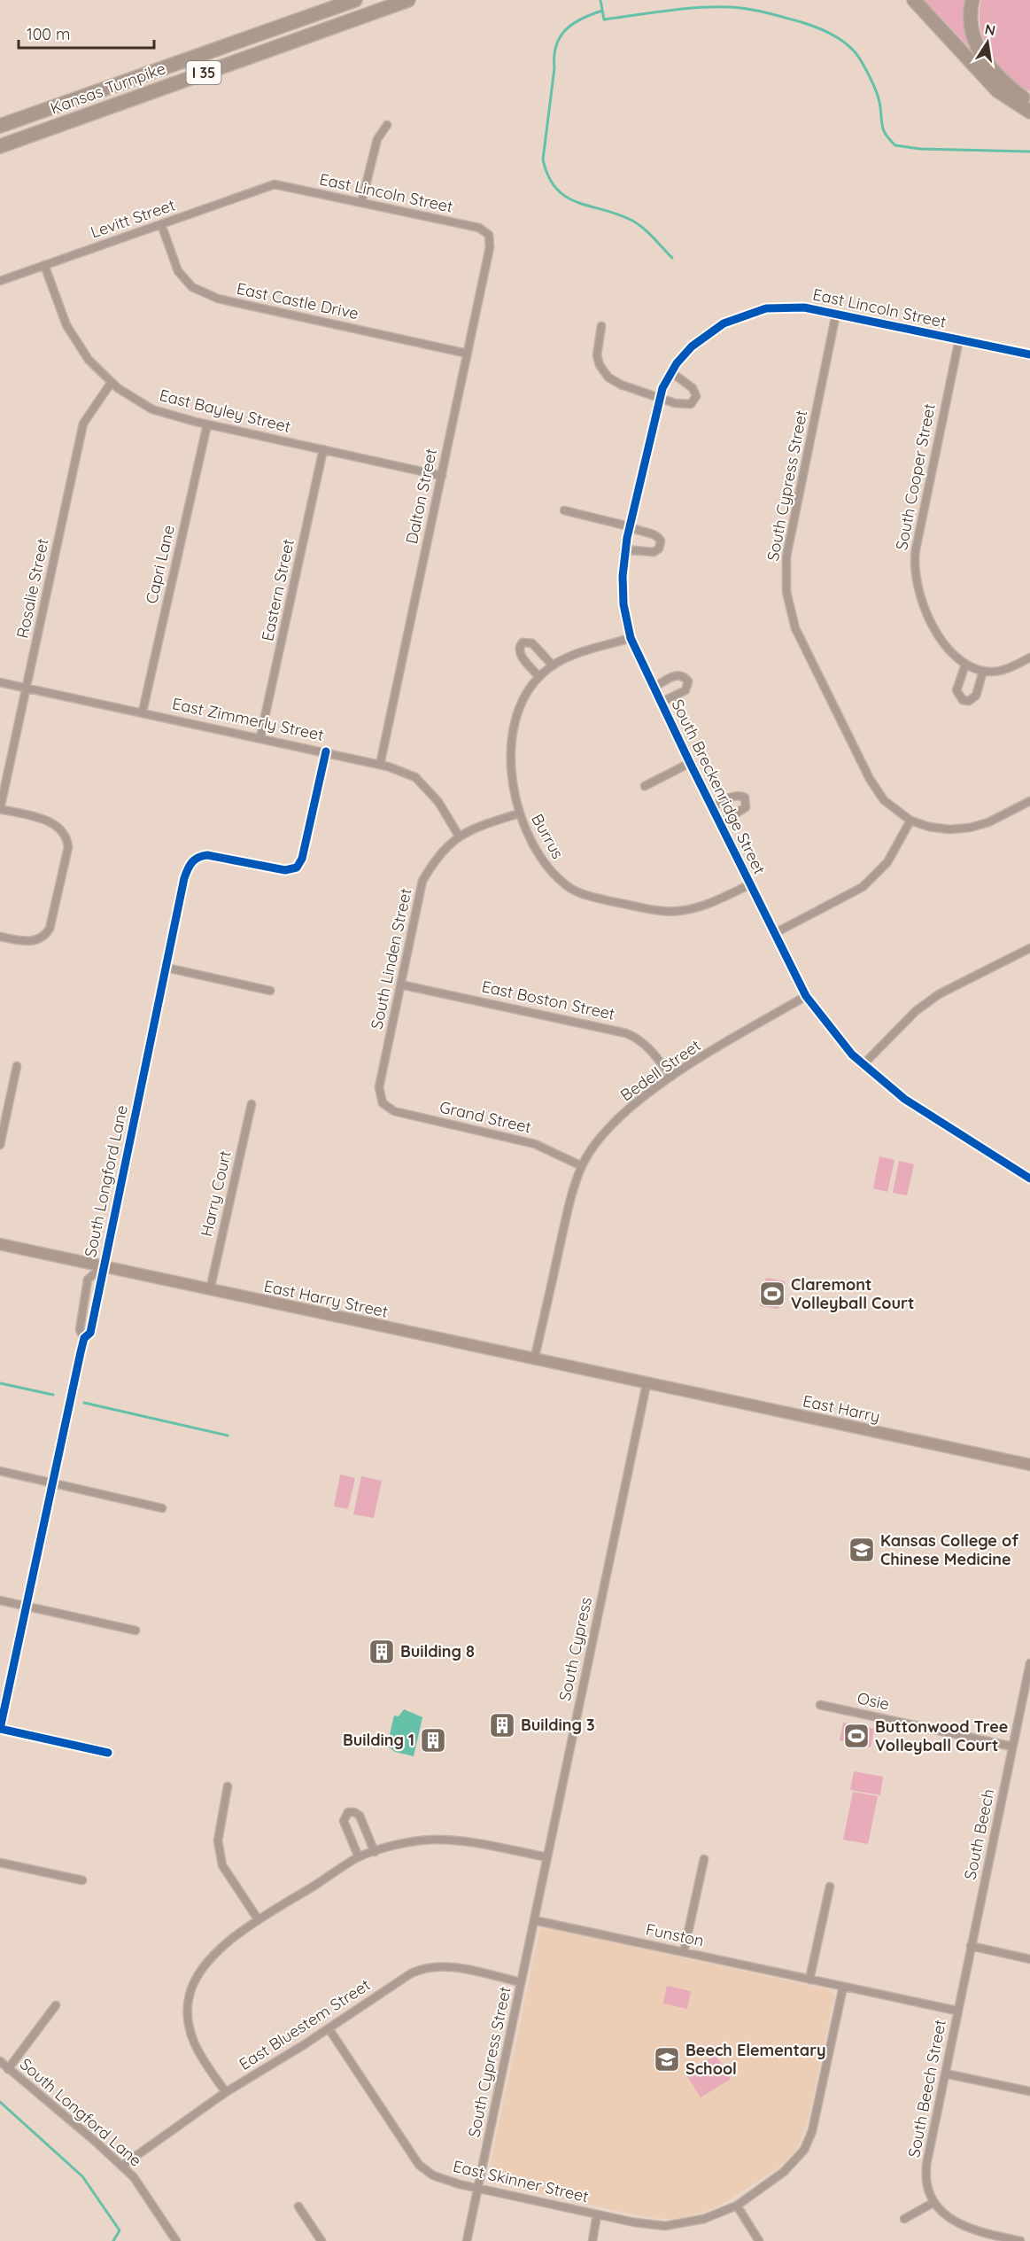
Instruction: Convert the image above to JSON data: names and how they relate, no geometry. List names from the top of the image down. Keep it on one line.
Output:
{"streets":{"highway":["I 35","Kansas Turnpike"],"main road":["East Harry Street","East Harry"],"street":["East Lincoln Street","Levitt Street","East Castle Drive","East Bayley Street","South Cooper Street","South Cypress Street","Dalton Street","Capri Lane","Rosalie Street","Eastern Street","East Zimmerly Street","South Breckenridge Street","Burrus","South Linden Street","East Boston Street","Bedell Street","Grand Street","South Longford Lane","Harry Court","South Cypress","Osie","South Beech","Funston","East Bluestem Street","South Beech Street","East Skinner Street"]},"crossings":[["East Lincoln Street","Levitt Street"],["East Lincoln Street","South Cooper Street"],["East Lincoln Street","South Cypress Street"],["East Lincoln Street","Dalton Street"],["East Lincoln Street","South Breckenridge Street"],["Levitt Street","East Castle Drive"],["Levitt Street","East Bayley Street"],["East Castle Drive","Dalton Street"],["East Bayley Street","Dalton Street"],["East Bayley Street","Capri Lane"],["East Bayley Street","Rosalie Street"],["East Bayley Street","Eastern Street"],["South Cypress Street","South Cypress"],["South Cypress Street","Funston"],["South Cypress Street","East Bluestem Street"],["South Cypress Street","East Skinner Street"],["Dalton Street","East Zimmerly Street"],["Capri Lane","East Zimmerly Street"],["Rosalie Street","East Zimmerly Street"],["Eastern Street","East Zimmerly Street"],["East Zimmerly Street","South Linden Street"],["East Zimmerly Street","South Longford Lane"],["South Breckenridge Street","Burrus"],["South Breckenridge Street","Bedell Street"],["Burrus","South Linden Street"],["South Linden Street","East Boston Street"],["South Linden Street","Grand Street"],["East Boston Street","Bedell Street"],["Bedell Street","Grand Street"],["Bedell Street","East Harry Street"],["South Longford Lane","East Harry Street"],["South Longford Lane","East Bluestem Street"],["Harry Court","East Harry Street"],["East Harry Street","East Harry"],["East Harry Street","South Cypress"],["East Harry","South Cypress"],["South Cypress","Funston"],["Osie","South Beech"],["South Beech","South Beech Street"],["Funston","East Skinner Street"],["East Bluestem Street","East Skinner Street"]],"places":{"sports":["Claremont Volleyball Court","Buttonwood Tree Volleyball Court"],"school or university":["Kansas College of Chinese Medicine","Beech Elementary School"],"building":["Building 8","Building 3","Building 1"]},"scale_bar":"100 m","north":"top"}
